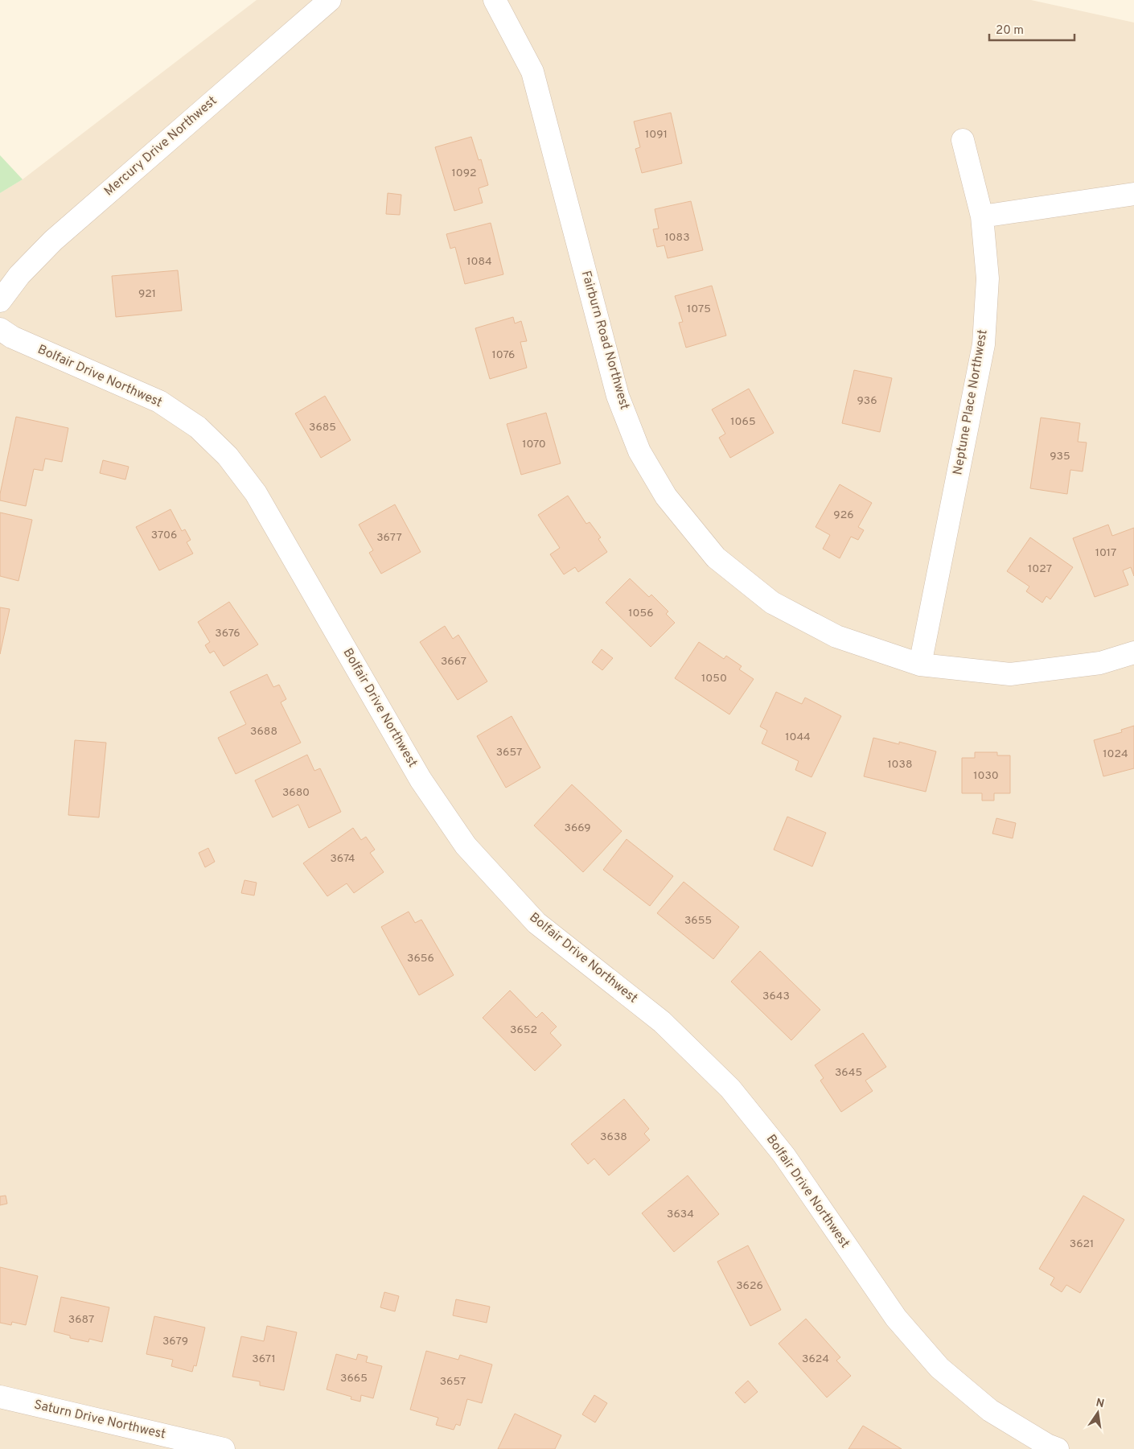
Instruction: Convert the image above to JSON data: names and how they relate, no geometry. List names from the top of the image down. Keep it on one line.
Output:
{"streets":{"street":["Mercury Drive Northwest","Fairburn Road Northwest","Bolfair Drive Northwest","Neptune Place Northwest","Saturn Drive Northwest"]},"crossings":[["Fairburn Road Northwest","Neptune Place Northwest"]],"house_numbers":["1091","1092","1083","1084","921","1075","1076","936","1065","3685","1070","935","926","3706","3677","1017","1027","1056","3676","3667","1050","3688","1044","3657","1024","1038","1030","3680","3669","3674","3655","3656","3643","3652","3645","3638","3634","3621","3626","3687","3679","3671","3624","3665","3657"],"scale_bar":"20 m","north":"top"}
